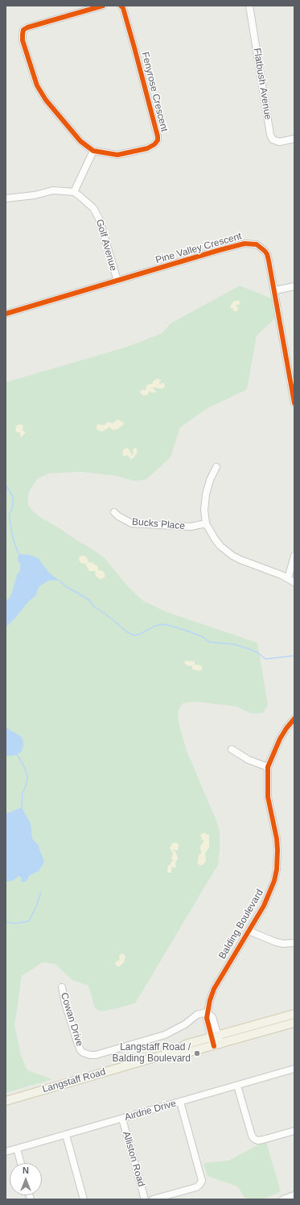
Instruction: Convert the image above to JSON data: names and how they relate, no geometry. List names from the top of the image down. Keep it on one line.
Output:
{"streets":{"main road":["Langstaff Road"],"street":["Flatbush Avenue","Fenyrose Crescent","Golf Avenue","Pine Valley Crescent","Bucks Place","Balding Boulevard","Cowan Drive","Airdrie Drive","Alliston Road"]},"crossings":[["Golf Avenue","Pine Valley Crescent"],["Balding Boulevard","Cowan Drive"],["Airdrie Drive","Alliston Road"]],"places":["Langstaff Road / Balding Boulevard"],"north":"top"}
